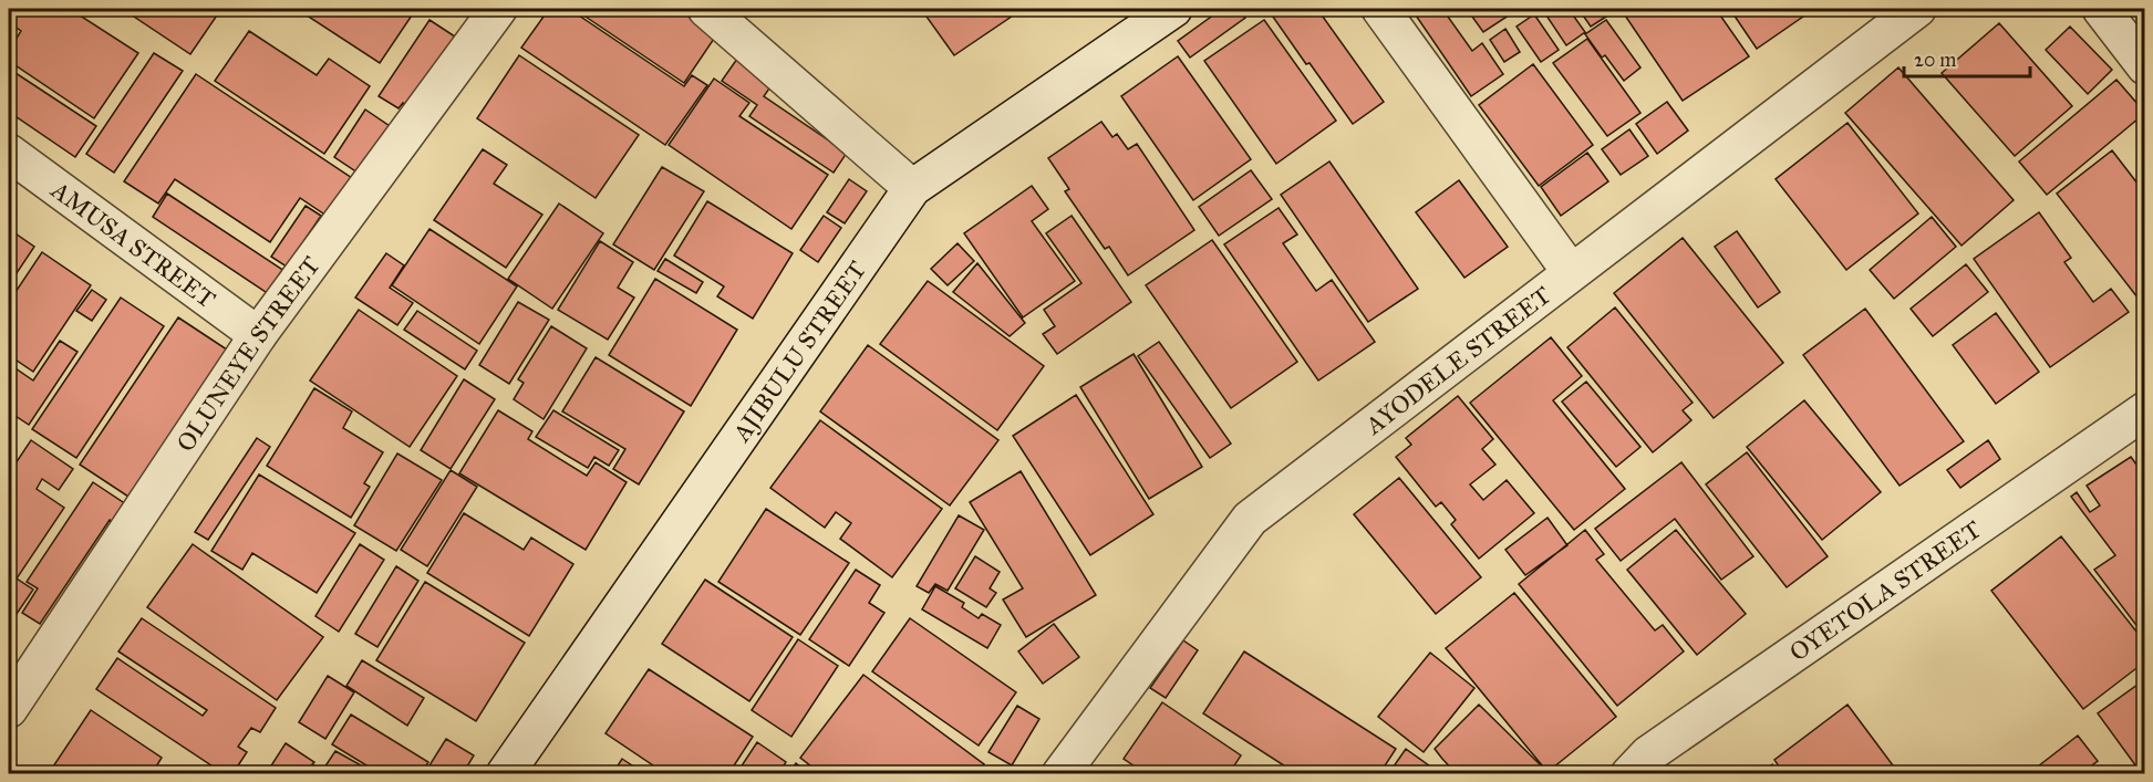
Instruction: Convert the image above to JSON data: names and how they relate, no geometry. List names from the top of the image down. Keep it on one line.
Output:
{"streets":{"street":["AMUSA STREET","AJIBULU STREET","OLUNEYE STREET","AYODELE STREET","OYETOLA STREET"]},"crossings":[["AMUSA STREET","OLUNEYE STREET"]],"scale_bar":"20 m"}
